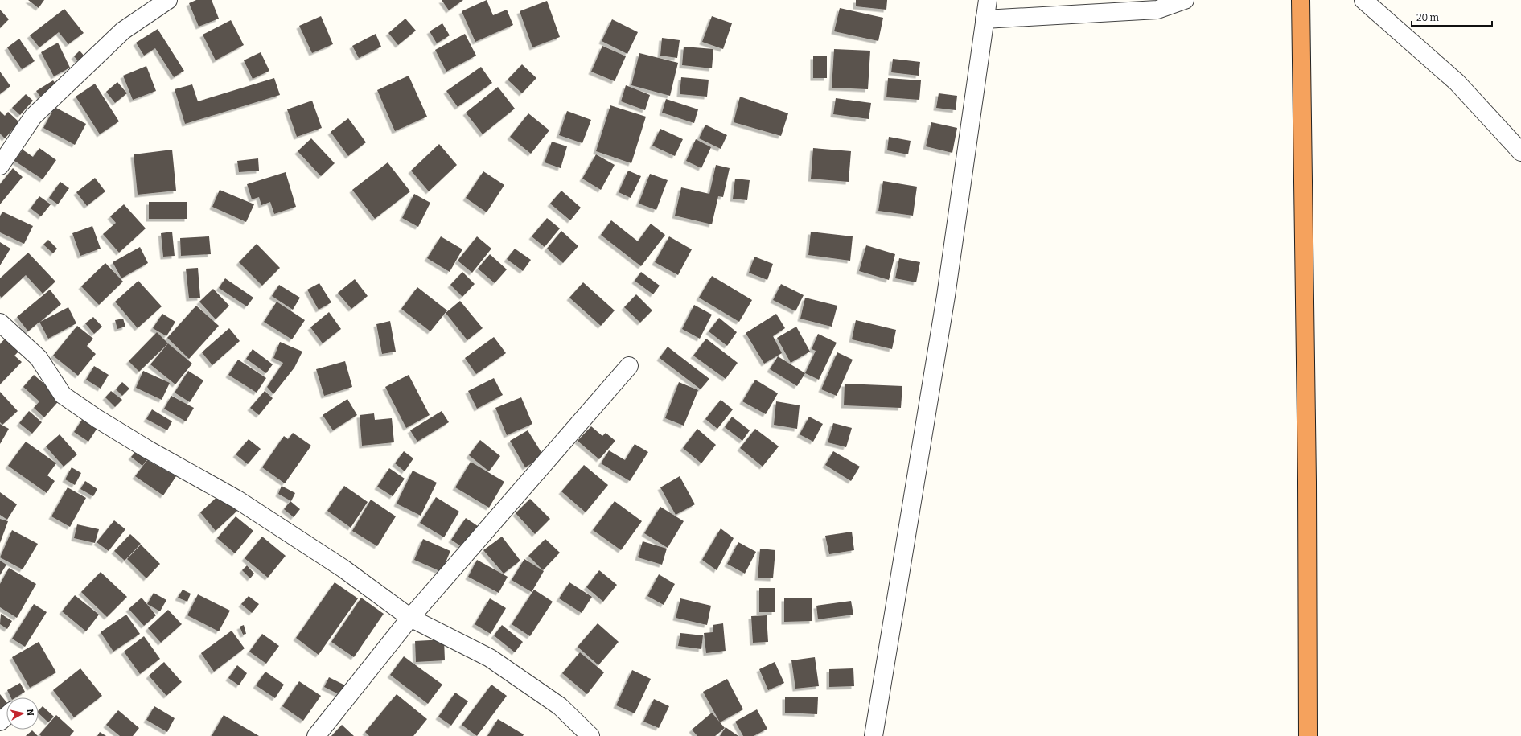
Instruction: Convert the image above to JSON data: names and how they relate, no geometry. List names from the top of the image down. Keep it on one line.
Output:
{"scale_bar":"20 m","north":"right"}
